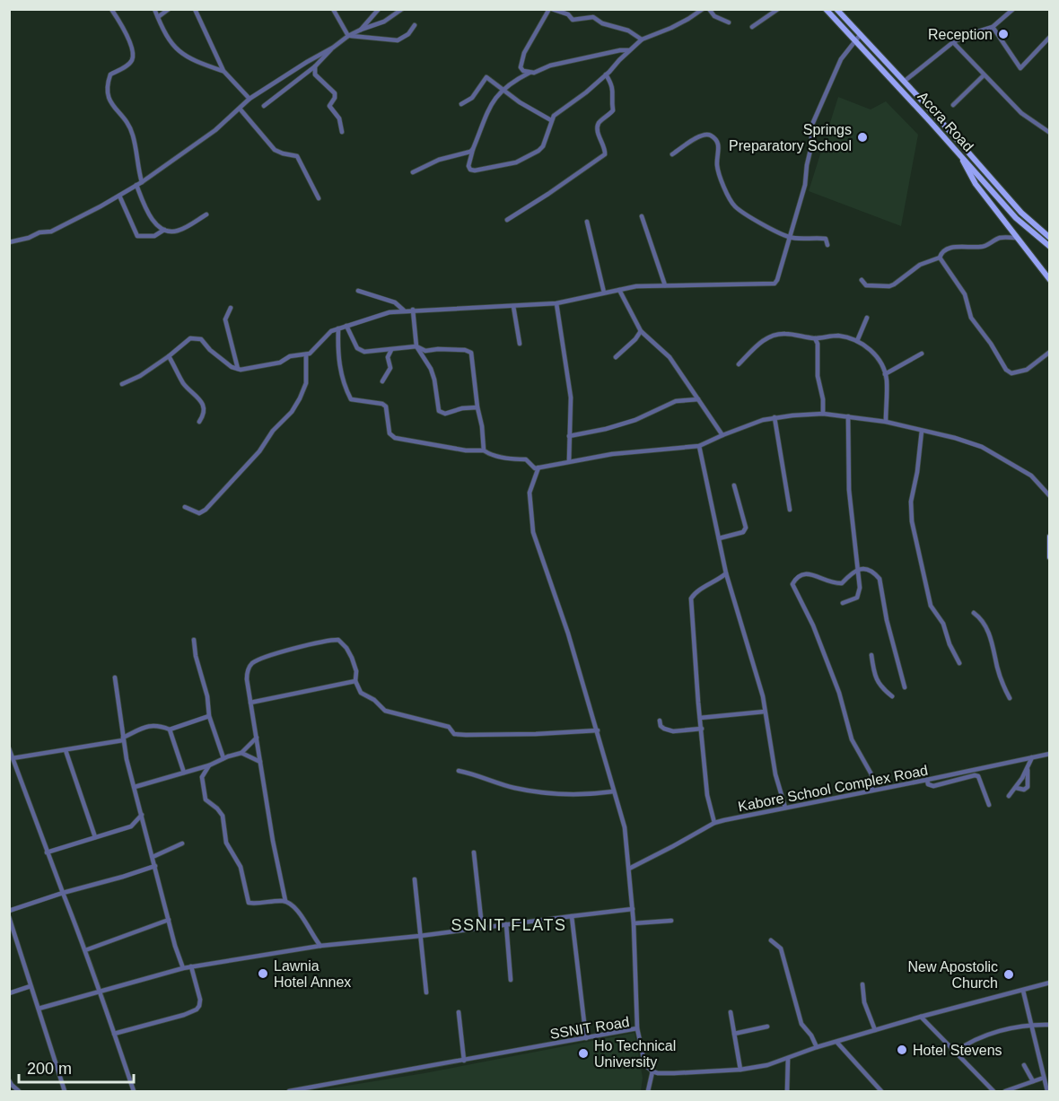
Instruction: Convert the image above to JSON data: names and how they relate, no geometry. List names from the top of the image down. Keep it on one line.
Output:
{"streets":{"main road":["Accra Road"],"street":["Kabore School Complex Road","SSNIT Road"]},"districts":["SSNIT FLATS"],"places":["Reception","Springs Preparatory School","Lawnia Hotel Annex","New Apostolic Church","Hotel Stevens","Ho Technical University"],"scale_bar":"200 m"}
